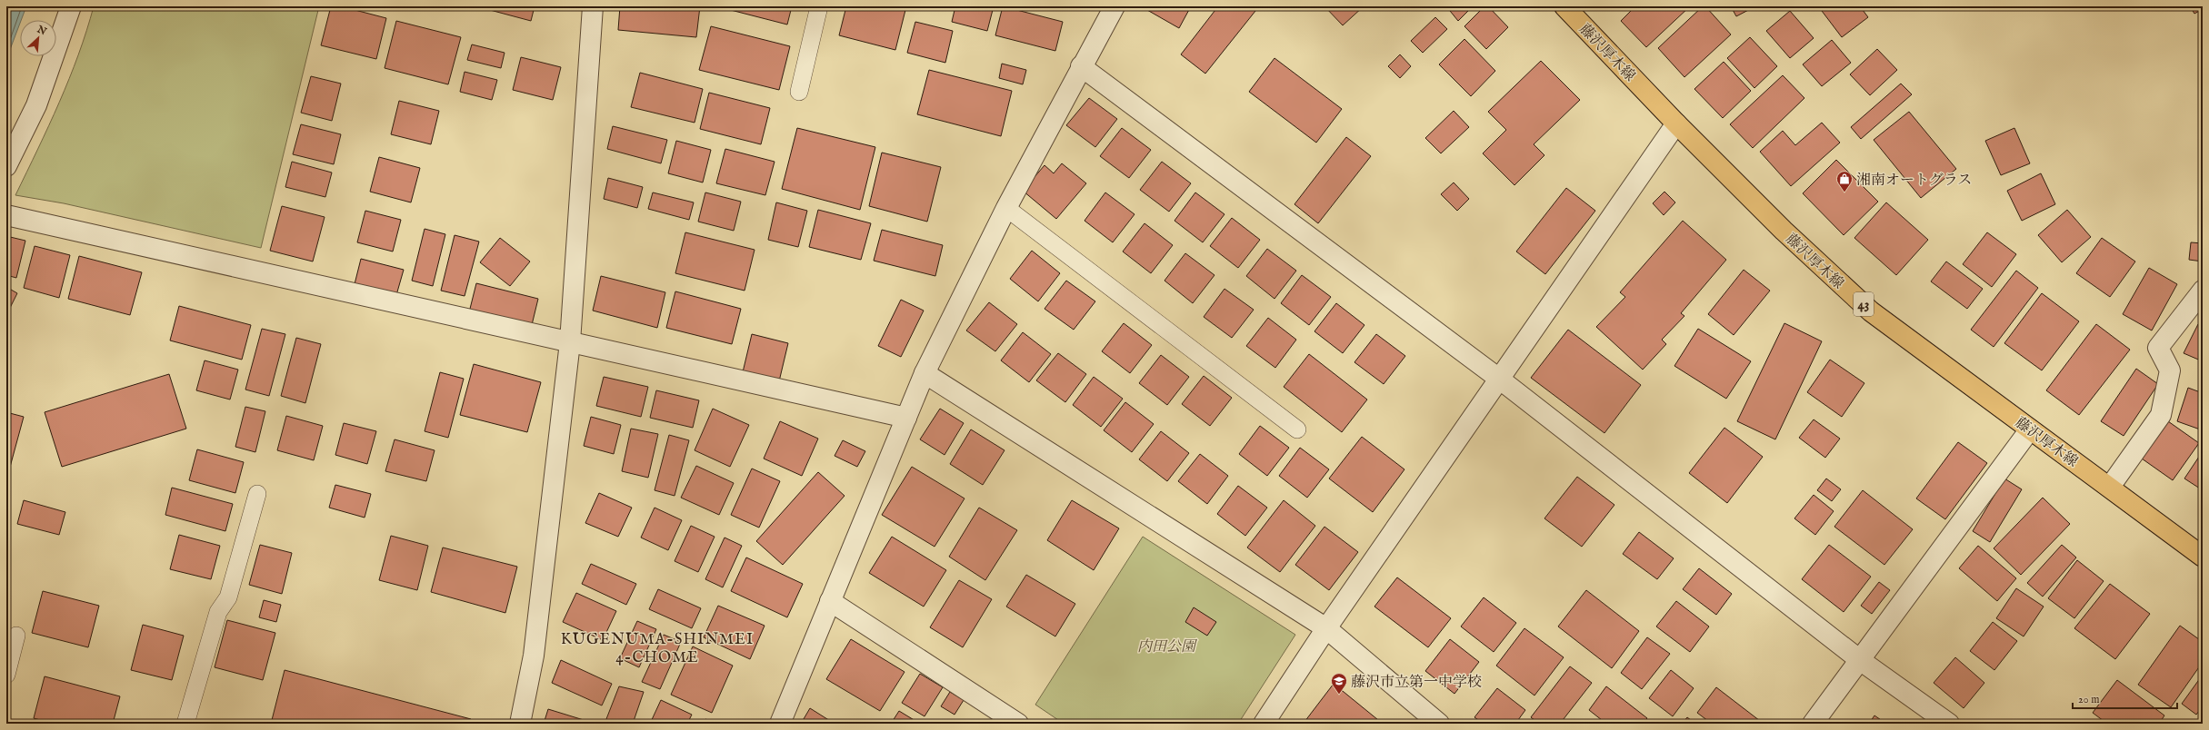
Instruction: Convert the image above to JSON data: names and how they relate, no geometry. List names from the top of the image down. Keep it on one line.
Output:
{"streets":{"main road":["藤沢厚木線","43"]},"districts":["KUGENUMA-SHINMEI 4-CHOME"],"parks":["内田公園"],"places":{"shop":["湘南オートグラス"],"school or university":["藤沢市立第一中学校"]},"scale_bar":"20 m","north":"top right"}
